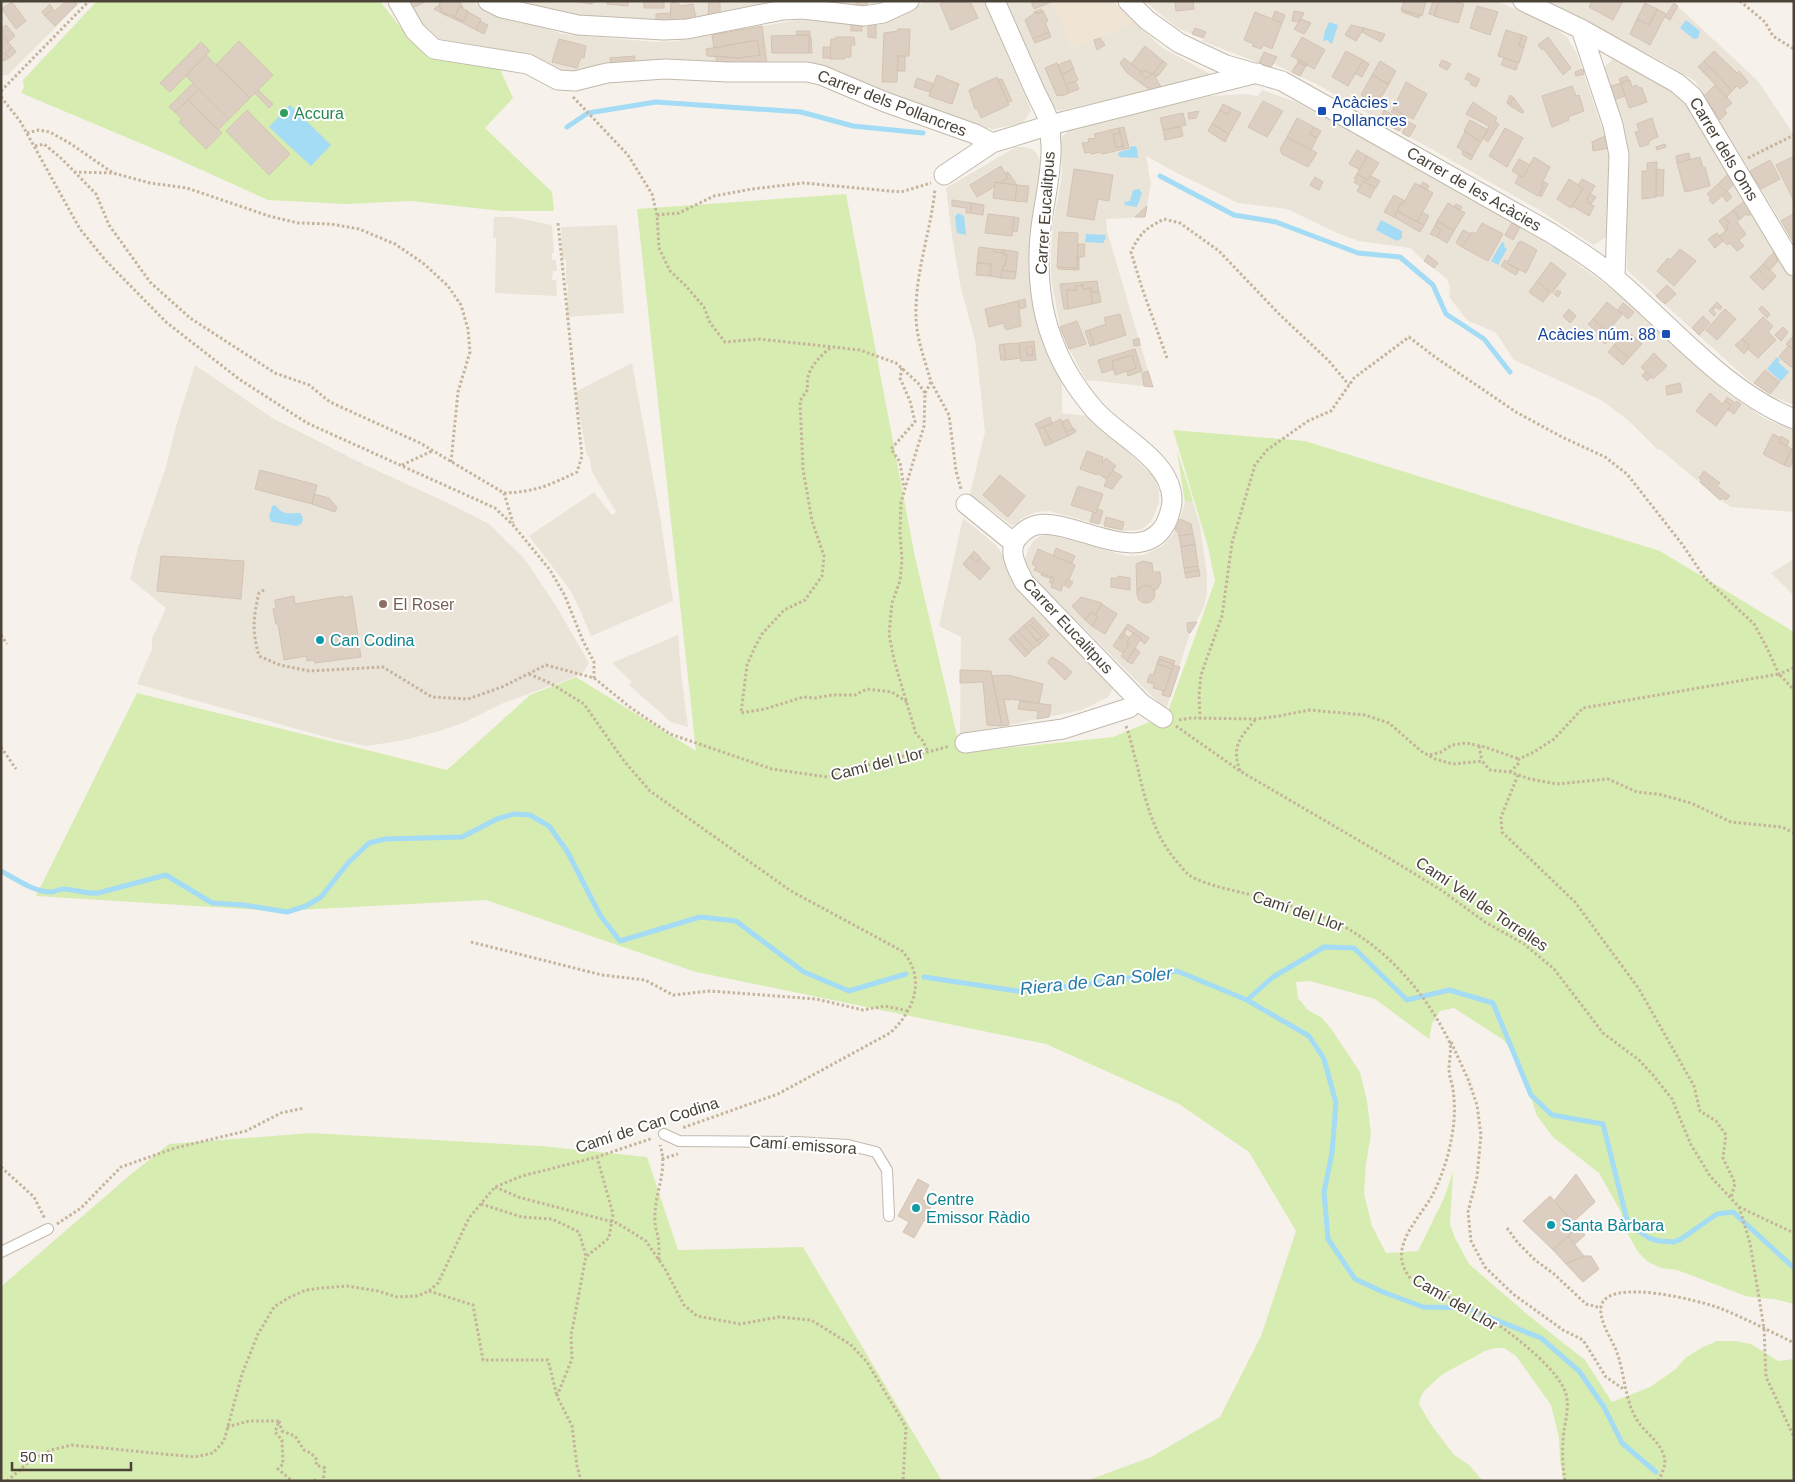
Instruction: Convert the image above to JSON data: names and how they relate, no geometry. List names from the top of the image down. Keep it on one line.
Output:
{"streets":{"street":["Carrer dels Pollancres","Carrer dels Oms","Carrer de les Acàcies","Carrer Eucalitpus"],"lane":["Camí emissora"],"path":["Camí del Llor","Camí Vell de Torrelles","Camí de Can Codina"]},"crossings":[["Carrer Eucalitpus","Camí Vell de Torrelles"],["Camí de Can Codina","Camí emissora"]],"water":["Riera de Can Soler"],"places":{"transit":["Acàcies - Pollancres","Acàcies núm. 88"],"other":["Accura","El Roser","Can Codina","Centre Emissor Ràdio","Santa Bàrbara"]},"scale_bar":"50 m"}
